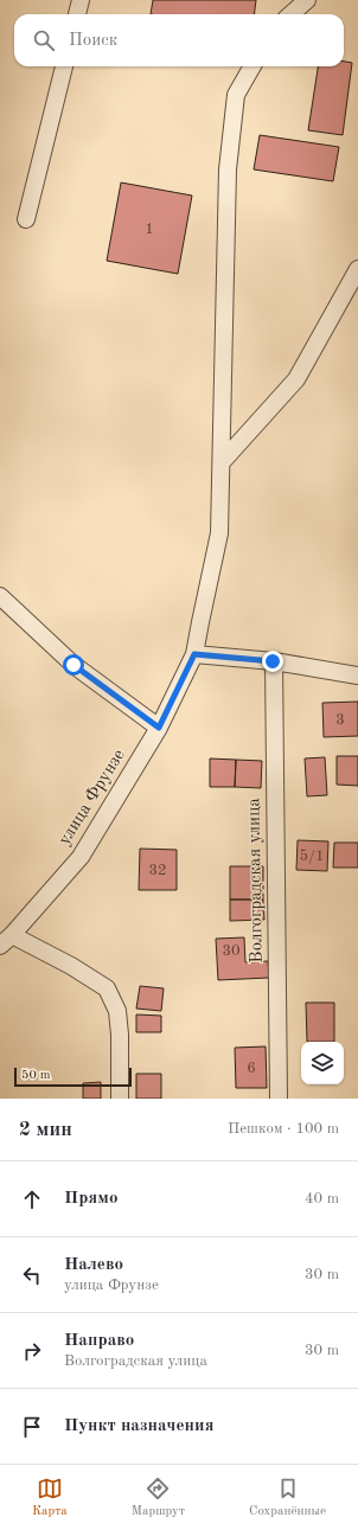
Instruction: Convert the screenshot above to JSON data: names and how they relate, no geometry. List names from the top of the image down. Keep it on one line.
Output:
{"streets":{"street":["улица Фрунзе","Волгоградская улица"]},"house_numbers":["1","3","5/1","32","30","6"],"scale_bar":"50 m","page":{"search":"Поиск","scale":"50 m","heading":["2 мин","Пешком · 100 m"],"list":[["Прямо","40 m"],["Налево","улица Фрунзе","30 m"],["Направо","Волгоградская улица","30 m"],"Пункт назначения"],"nav":["Карта","Маршрут","Сохранённые"]}}
